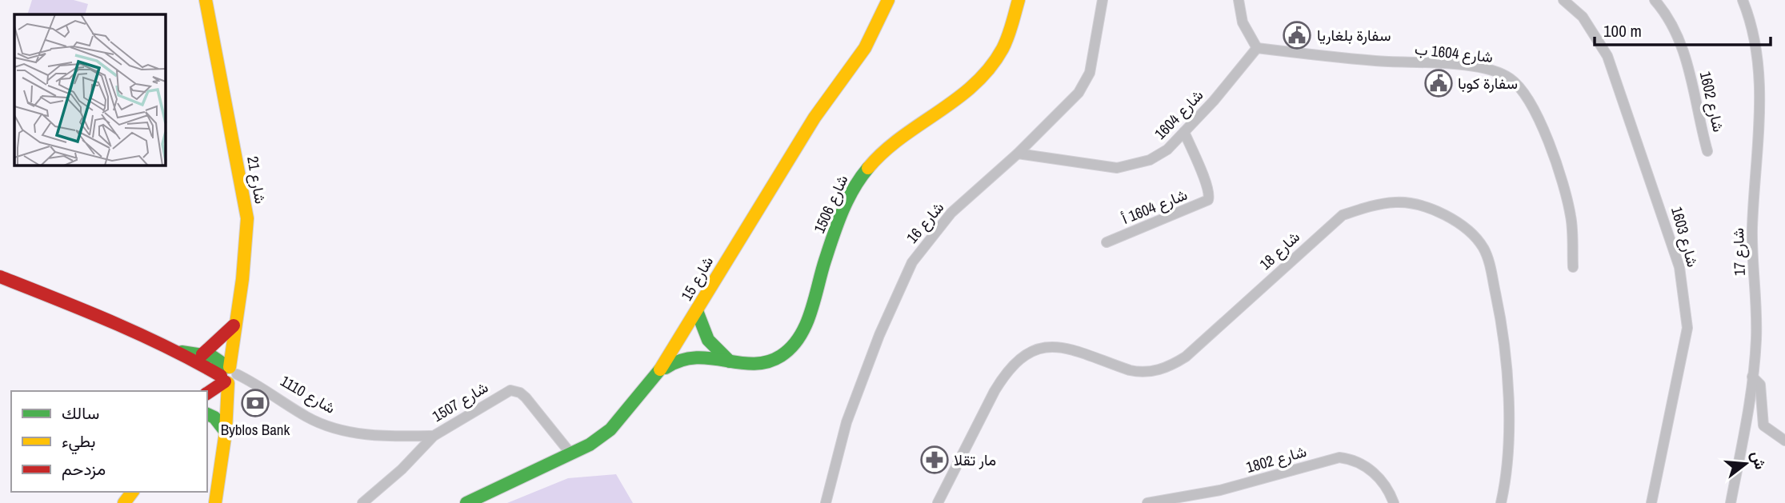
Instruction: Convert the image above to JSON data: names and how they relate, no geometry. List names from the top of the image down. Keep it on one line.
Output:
{"streets":{"street":["شارع 1604 ب","شارع 1602","شارع 1604","شارع 21","شارع 1506","شارع 1604 أ","شارع 16","شارع 1603","شارع 18","شارع 17","شارع 15","شارع 1110","شارع 1507","شارع 1802"]},"crossings":[["شارع 1604 ب","شارع 1604"],["شارع 1604","شارع 1604 أ"],["شارع 1604","شارع 16"],["شارع 21","شارع 1110"],["شارع 1506","شارع 15"],["شارع 15","شارع 1507"],["شارع 1110","شارع 1507"]],"places":{"public building":["سفارة بلغاريا","سفارة كوبا"],"bank":["Byblos Bank"],"pharmacy":["مار تقلا"]},"legend":["سالك","بطيء","مزدحم"],"scale_bar":"100 m","north":"right"}
